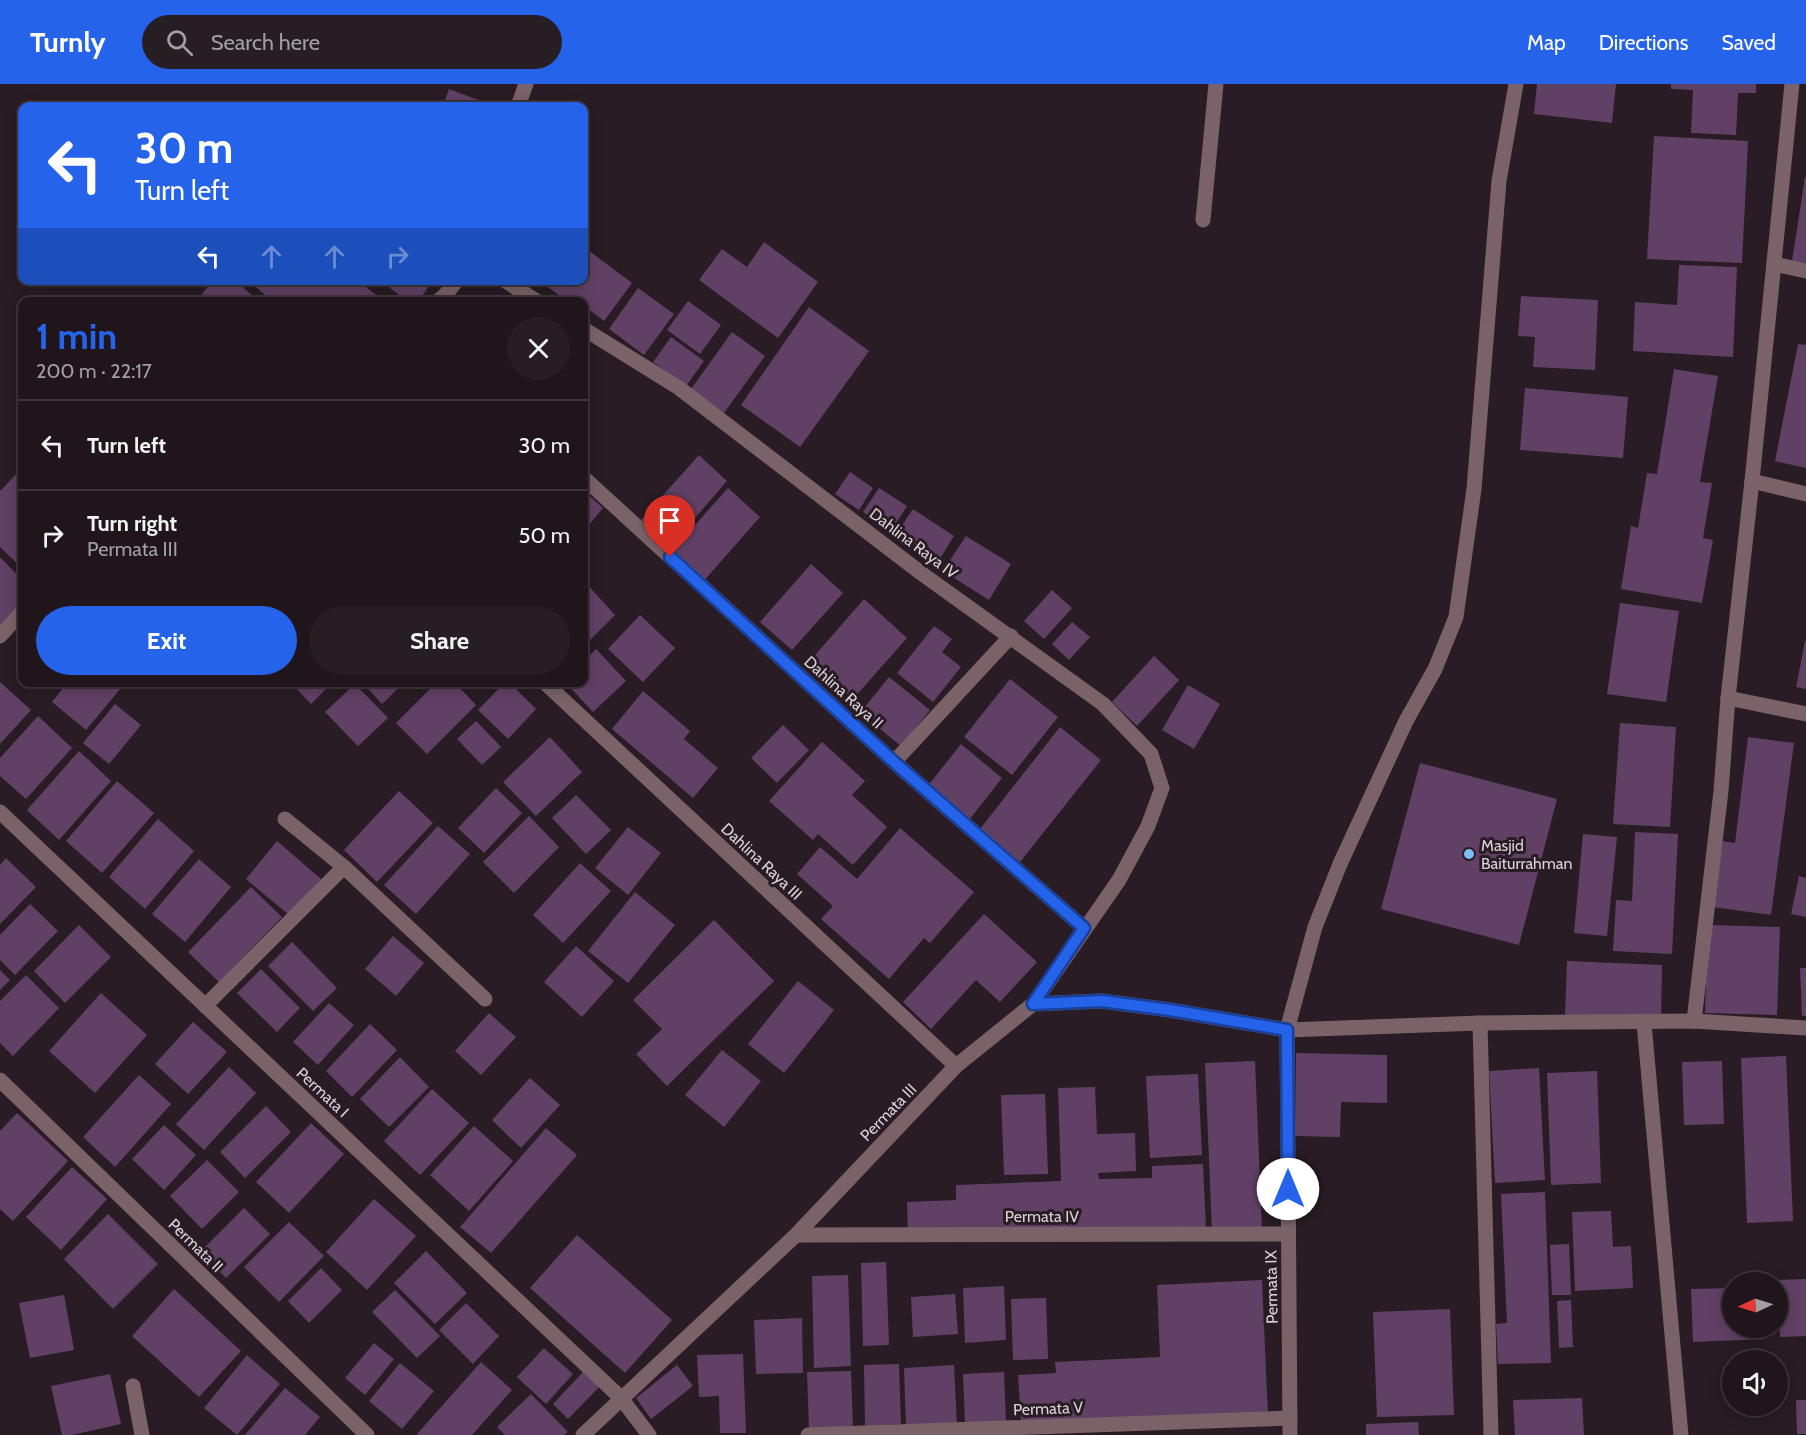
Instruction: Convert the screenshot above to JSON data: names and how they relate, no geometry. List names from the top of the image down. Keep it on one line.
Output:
{"streets":{"street":["Dahlina Raya IV","Dahlina Raya II","Dahlina Raya III","Permata I","Permata III","Permata IV","Permata II","Permata IX","Permata V"]},"crossings":[["Dahlina Raya IV","Permata III"],["Dahlina Raya II","Permata III"],["Dahlina Raya III","Permata III"],["Permata I","Permata III"],["Permata III","Permata IV"],["Permata IV","Permata IX"],["Permata IX","Permata V"]],"places":["Masjid Baiturrahman"],"north":"left","page":{"header":"Turnly","search":"Search here","nav":["Map","Directions","Saved"],"turn":["30 m","Turn left"],"heading":["1 min","200 m · 22:17"],"list":[{"name":"Turn left","value":"30 m"},{"name":"Turn right","note":"Permata III","value":"50 m"}],"buttons":["Exit","Share"]}}
